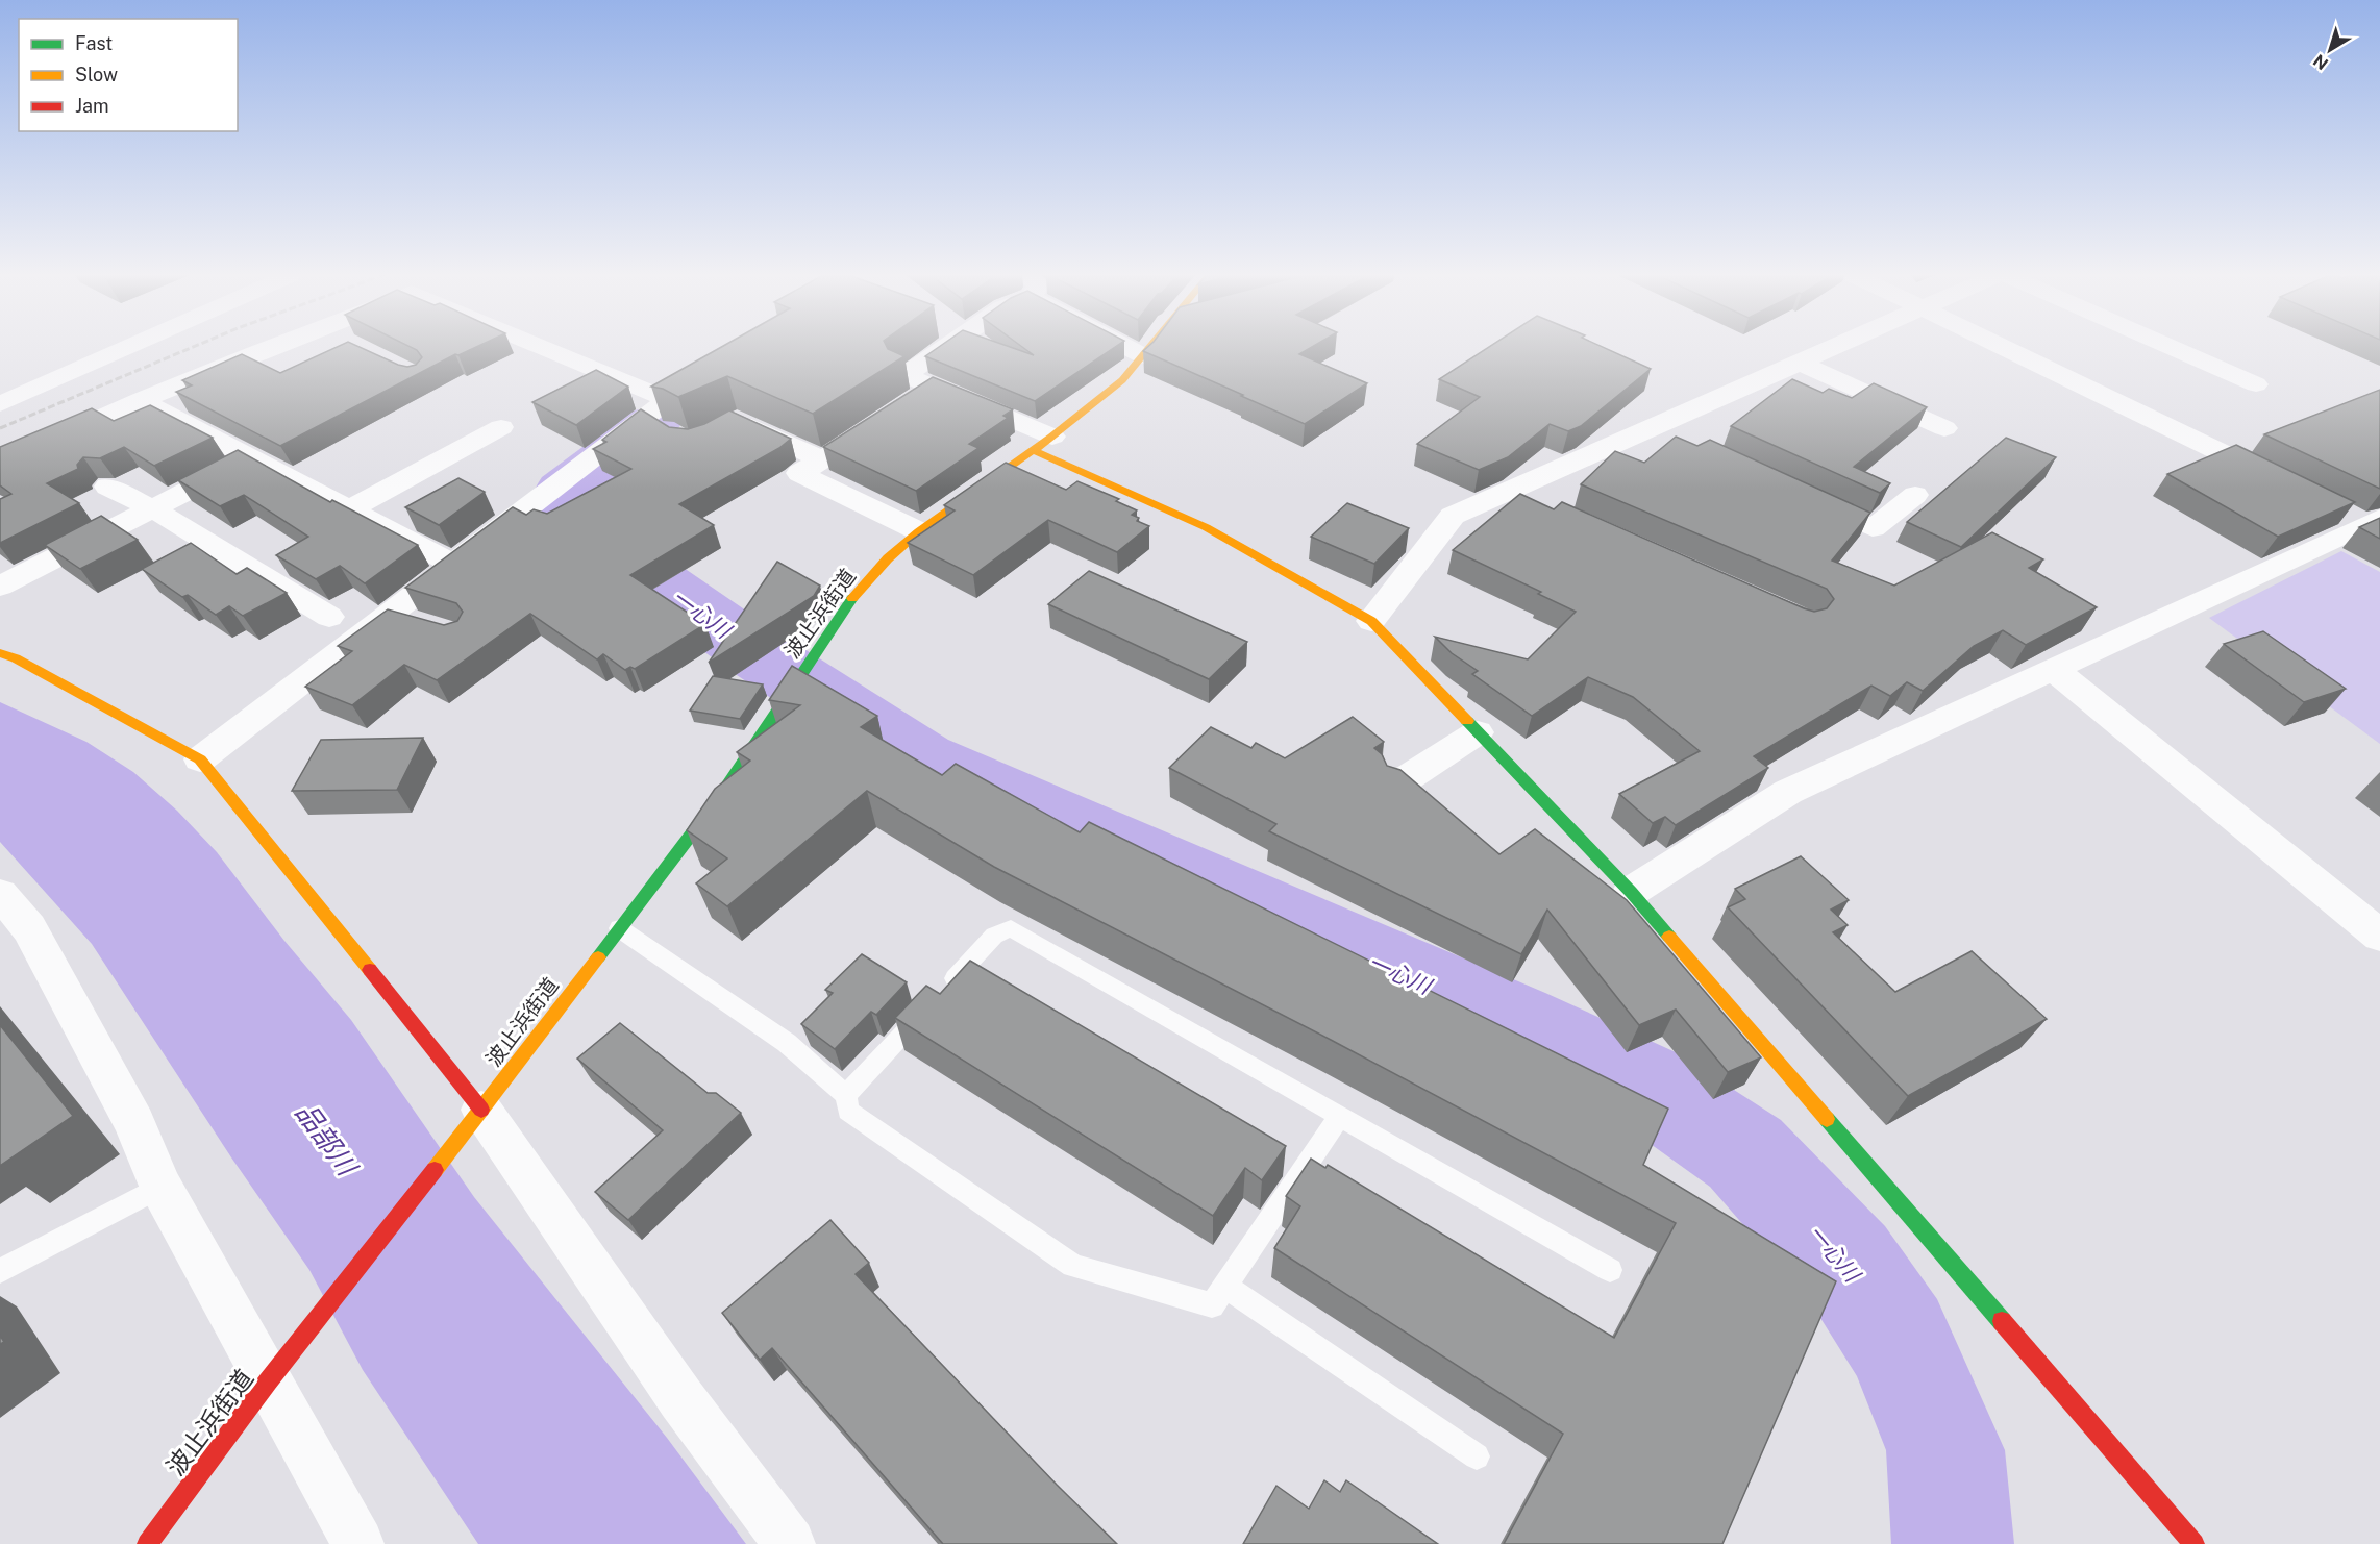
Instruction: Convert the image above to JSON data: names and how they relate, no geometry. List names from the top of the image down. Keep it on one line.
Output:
{"streets":{"street":["波止浜街道"]},"water":["一心川","品部川"],"legend":["Fast","Slow","Jam"],"north":"bottom left"}
